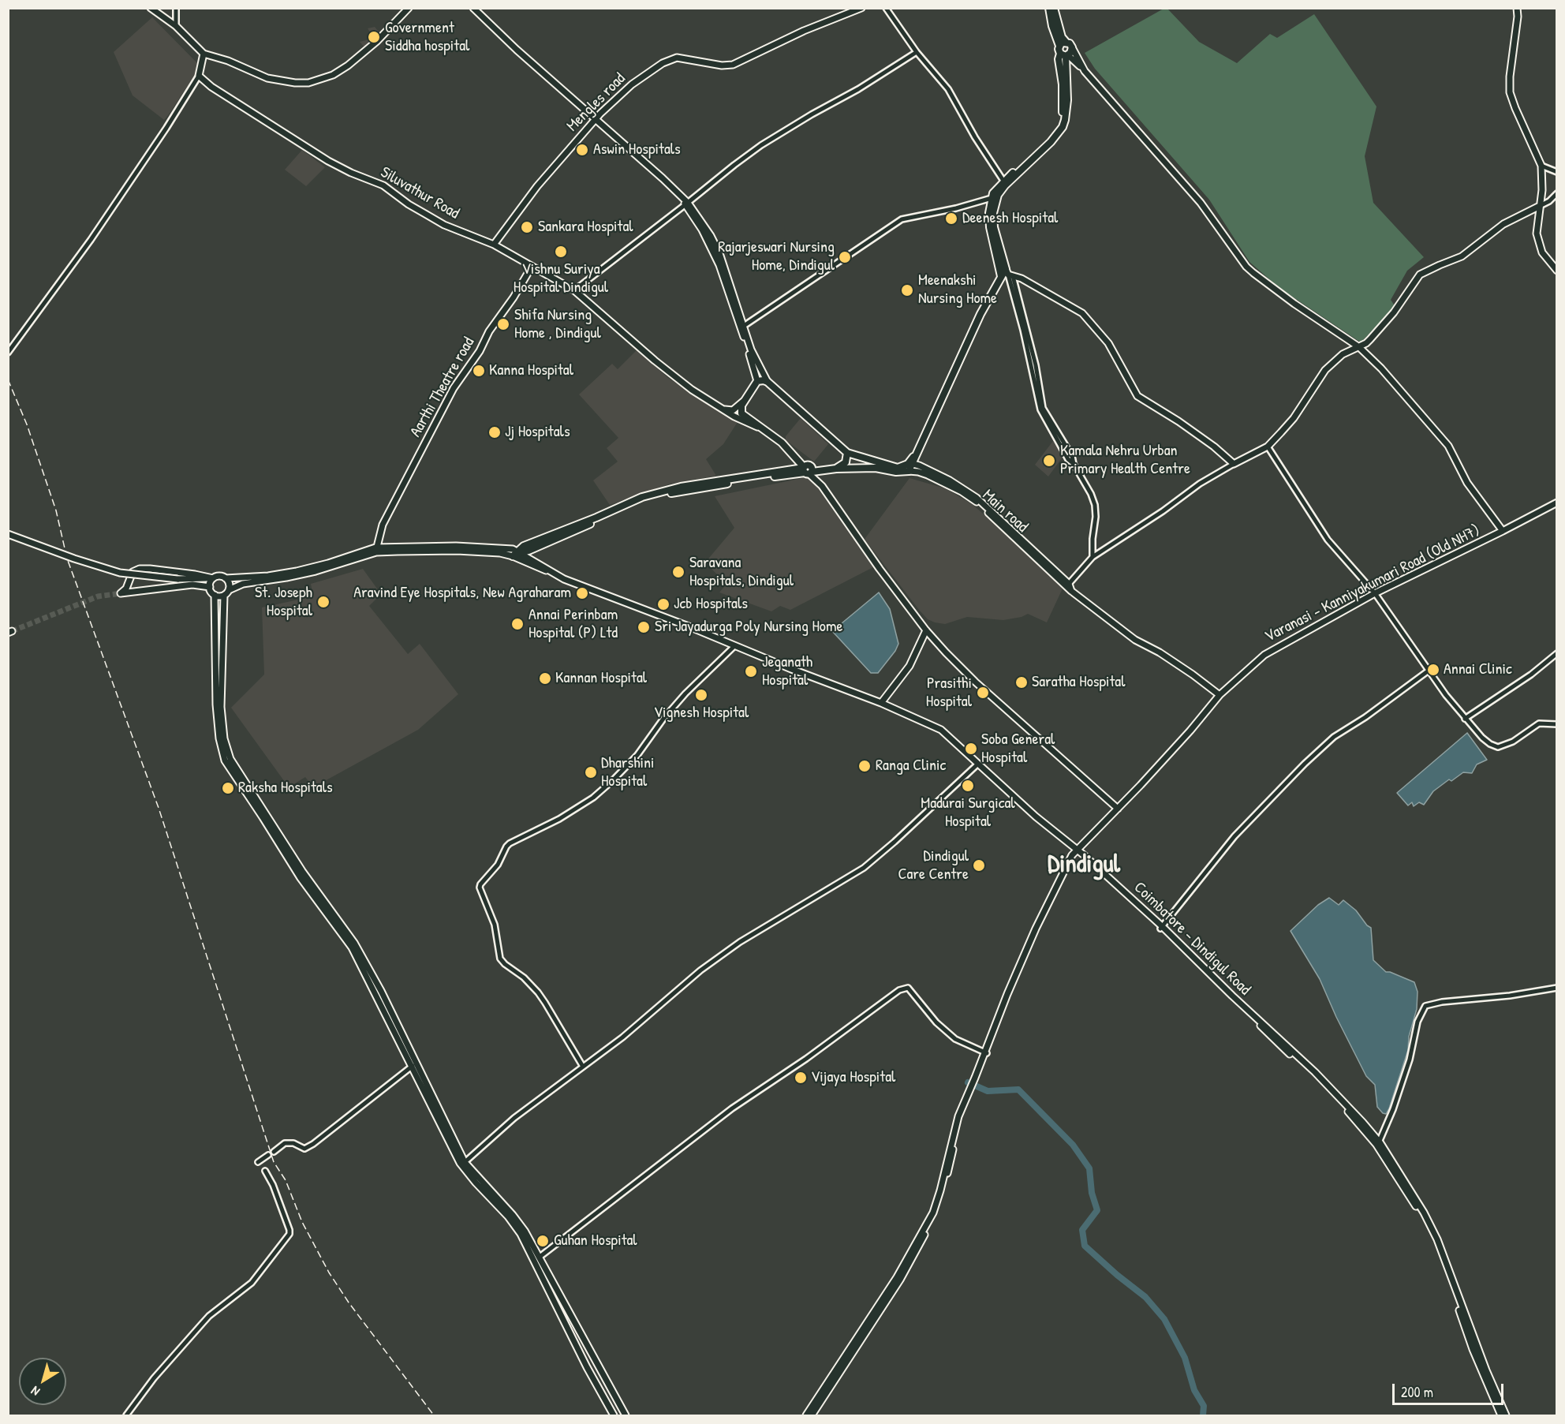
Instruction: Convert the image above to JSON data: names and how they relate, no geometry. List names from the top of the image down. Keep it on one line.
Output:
{"streets":{"main road":["Mengles road","Siluvathur Road","Aarthi Theatre road","Main road","Varanasi - Kanniyakumari Road (Old NH7)","Coimbatore - Dindigul Road"]},"crossings":[["Mengles road","Siluvathur Road"],["Siluvathur Road","Aarthi Theatre road"],["Main road","Varanasi - Kanniyakumari Road (Old NH7)"],["Varanasi - Kanniyakumari Road (Old NH7)","Coimbatore - Dindigul Road"]],"districts":["Dindigul"],"places":["Government Siddha hospital","Aswin Hospitals","Deenesh Hospital","Sankara Hospital","Vishnu Suriya Hospital Dindigul","Rajarjeswari Nursing Home, Dindigul","Meenakshi Nursing Home","Shifa Nursing Home , Dindigul","Kanna Hospital","Jj Hospitals","Kamala Nehru Urban Primary Health Centre","Saravana Hospitals, Dindigul","Aravind Eye Hospitals, New Agraharam","St. Joseph Hospital","Jcb Hospitals","Annai Perinbam Hospital (P) Ltd","Sri Jayadurga Poly Nursing Home","Annai Clinic","Jeganath Hospital","Kannan Hospital","Saratha Hospital","Prasithi Hospital","Vignesh Hospital","Soba General Hospital","Ranga Clinic","Dharshini Hospital","Madurai Surgical Hospital","Raksha Hospitals","Dindigul Care Centre","Vijaya Hospital","Guhan Hospital"],"scale_bar":"200 m","north":"bottom left"}
